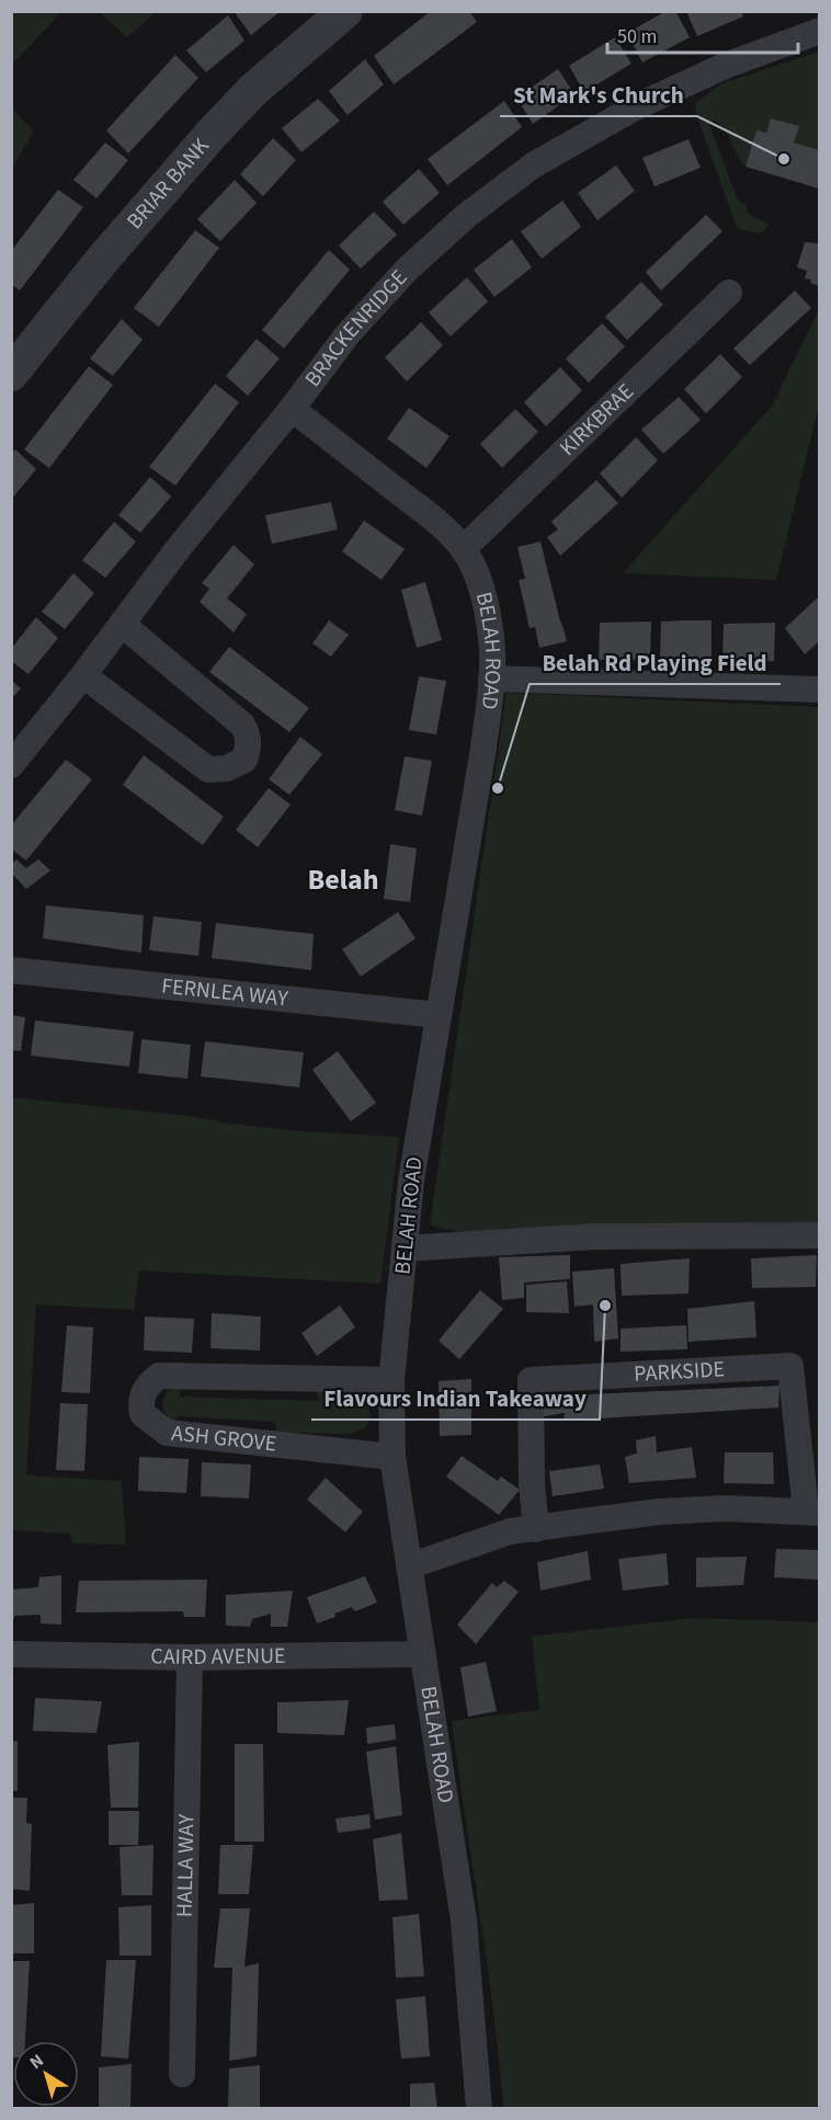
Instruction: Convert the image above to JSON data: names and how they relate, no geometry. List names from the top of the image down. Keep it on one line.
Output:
{"streets":{"street":["BRIAR BANK","BRACKENRIDGE","KIRKBRAE","BELAH ROAD","FERNLEA WAY","PARKSIDE","ASH GROVE","CAIRD AVENUE","HALLA WAY"]},"crossings":[["BRACKENRIDGE","BELAH ROAD"],["KIRKBRAE","BELAH ROAD"],["BELAH ROAD","FERNLEA WAY"],["BELAH ROAD","PARKSIDE"],["BELAH ROAD","ASH GROVE"],["BELAH ROAD","CAIRD AVENUE"],["CAIRD AVENUE","HALLA WAY"]],"districts":["Belah"],"places":["St Mark's Church","Belah Rd Playing Field","Flavours Indian Takeaway"],"scale_bar":"50 m","north":"top left"}
